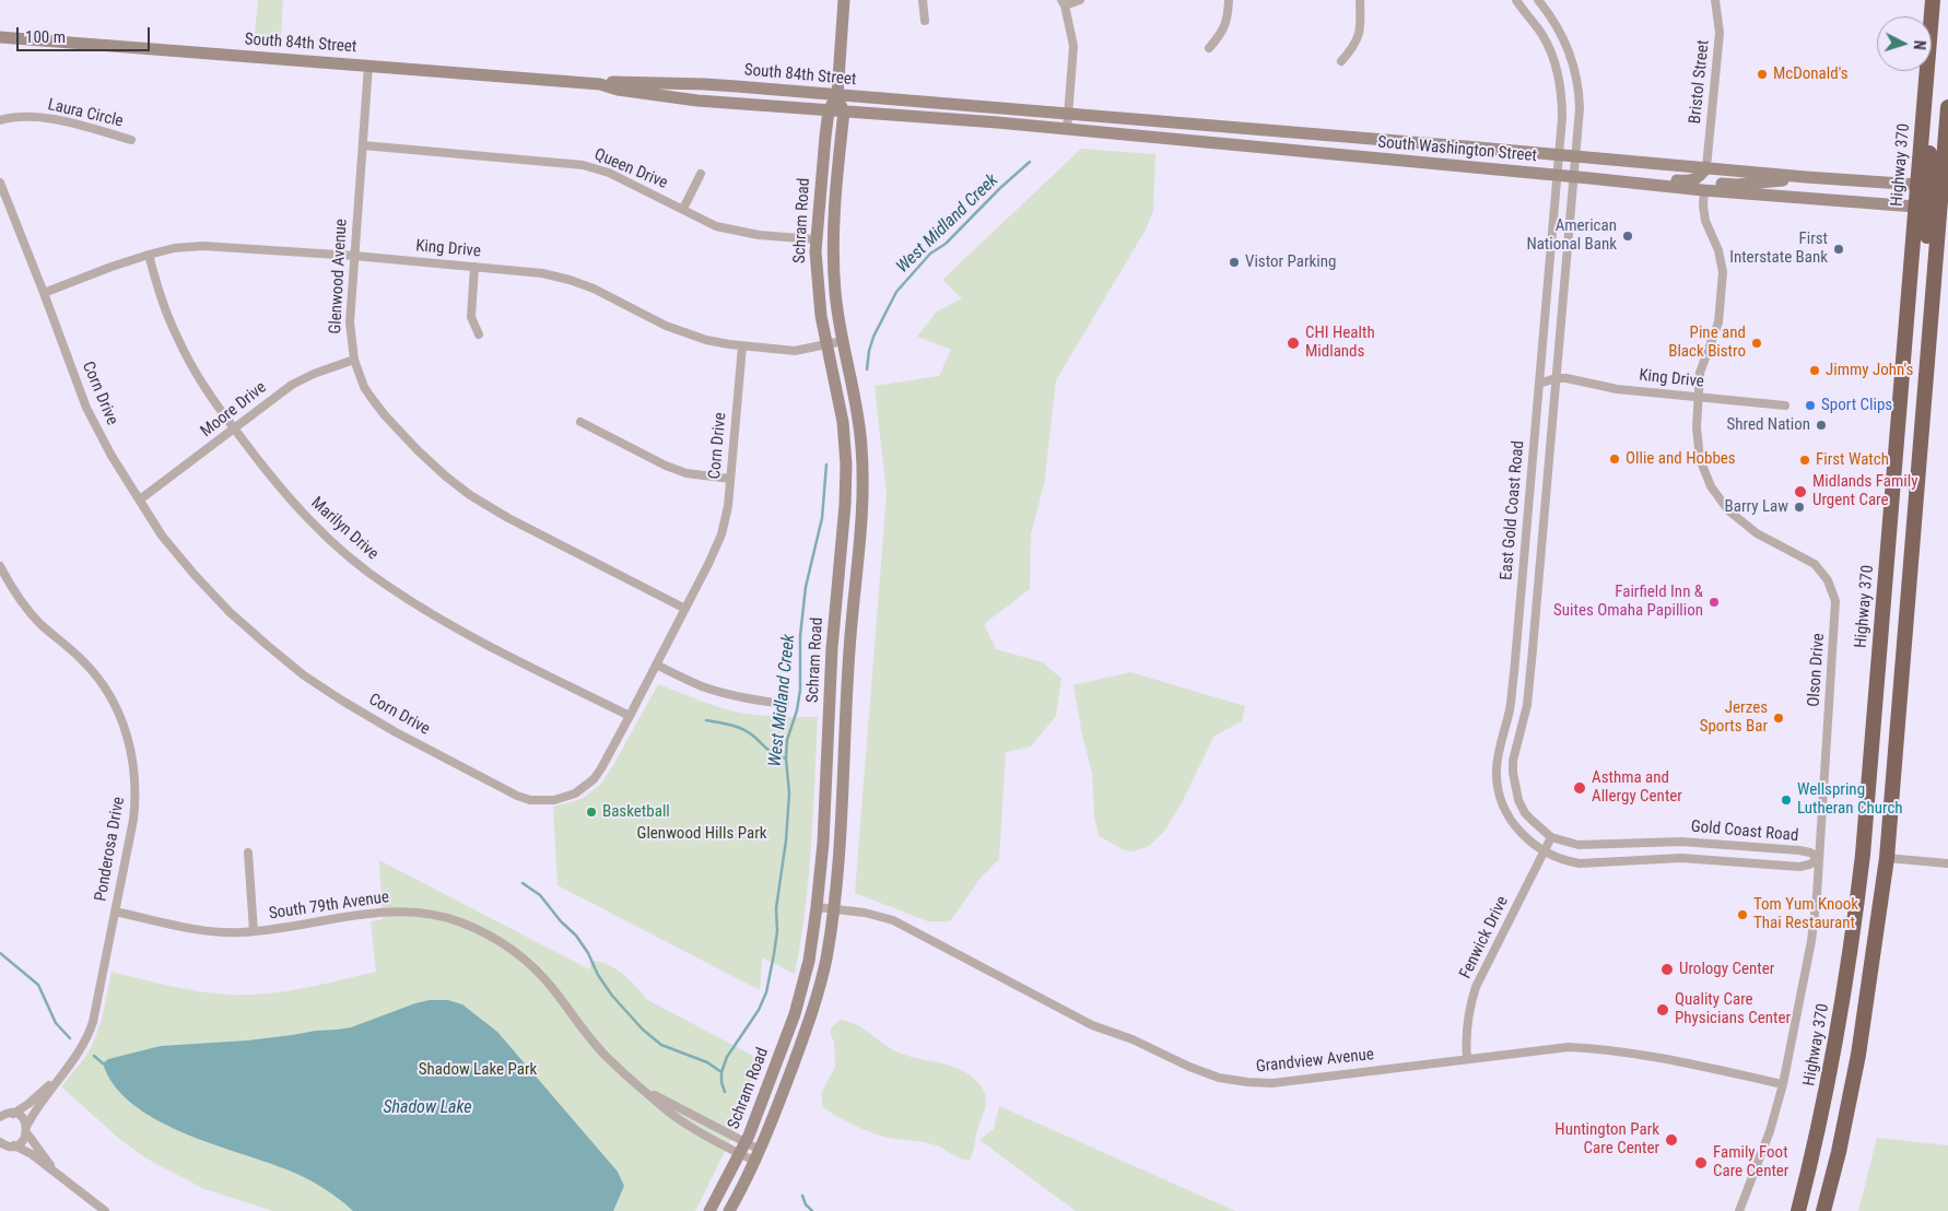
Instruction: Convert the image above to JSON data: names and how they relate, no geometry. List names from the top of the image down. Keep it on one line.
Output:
{"streets":{"highway":["Highway 370"],"main road":["South 84th Street","South Washington Street","Schram Road"],"street":["Bristol Street","Laura Circle","Queen Drive","King Drive","Glenwood Avenue","Corn Drive","Moore Drive","East Gold Coast Road","Marilyn Drive","Olson Drive","Gold Coast Road","Ponderosa Drive","South 79th Avenue","Fenwick Drive","Grandview Avenue"]},"crossings":[["South 84th Street","South Washington Street"],["South 84th Street","Schram Road"],["South 84th Street","Glenwood Avenue"],["Bristol Street","South Washington Street"],["South Washington Street","Highway 370"],["South Washington Street","East Gold Coast Road"],["South Washington Street","Olson Drive"],["Queen Drive","Schram Road"],["Queen Drive","Glenwood Avenue"],["Schram Road","King Drive"],["Schram Road","South 79th Avenue"],["Schram Road","Grandview Avenue"],["King Drive","Glenwood Avenue"],["King Drive","Corn Drive"],["King Drive","East Gold Coast Road"],["King Drive","Marilyn Drive"],["King Drive","Olson Drive"],["Glenwood Avenue","Corn Drive"],["Glenwood Avenue","Moore Drive"],["Corn Drive","Moore Drive"],["Corn Drive","Marilyn Drive"],["Moore Drive","Marilyn Drive"],["East Gold Coast Road","Gold Coast Road"],["East Gold Coast Road","Fenwick Drive"],["Olson Drive","Gold Coast Road"],["Olson Drive","Grandview Avenue"],["Gold Coast Road","Fenwick Drive"],["Ponderosa Drive","South 79th Avenue"],["Fenwick Drive","Grandview Avenue"]],"water":["West Midland Creek","Shadow Lake"],"parks":["Glenwood Hills Park","Shadow Lake Park"],"places":["McDonald's","American National Bank","First Interstate Bank","Vistor Parking","CHI Health Midlands","Pine and Black Bistro","Jimmy John's","Sport Clips","Shred Nation","Ollie and Hobbes","First Watch","Midlands Family Urgent Care","Barry Law","Fairfield Inn & Suites Omaha Papillion","Jerzes Sports Bar","Asthma and Allergy Center","Wellspring Lutheran Church","Basketball","Tom Yum Knook Thai Restaurant","Urology Center","Quality Care Physicians Center","Huntington Park Care Center","Family Foot Care Center"],"scale_bar":"100 m","north":"right"}
